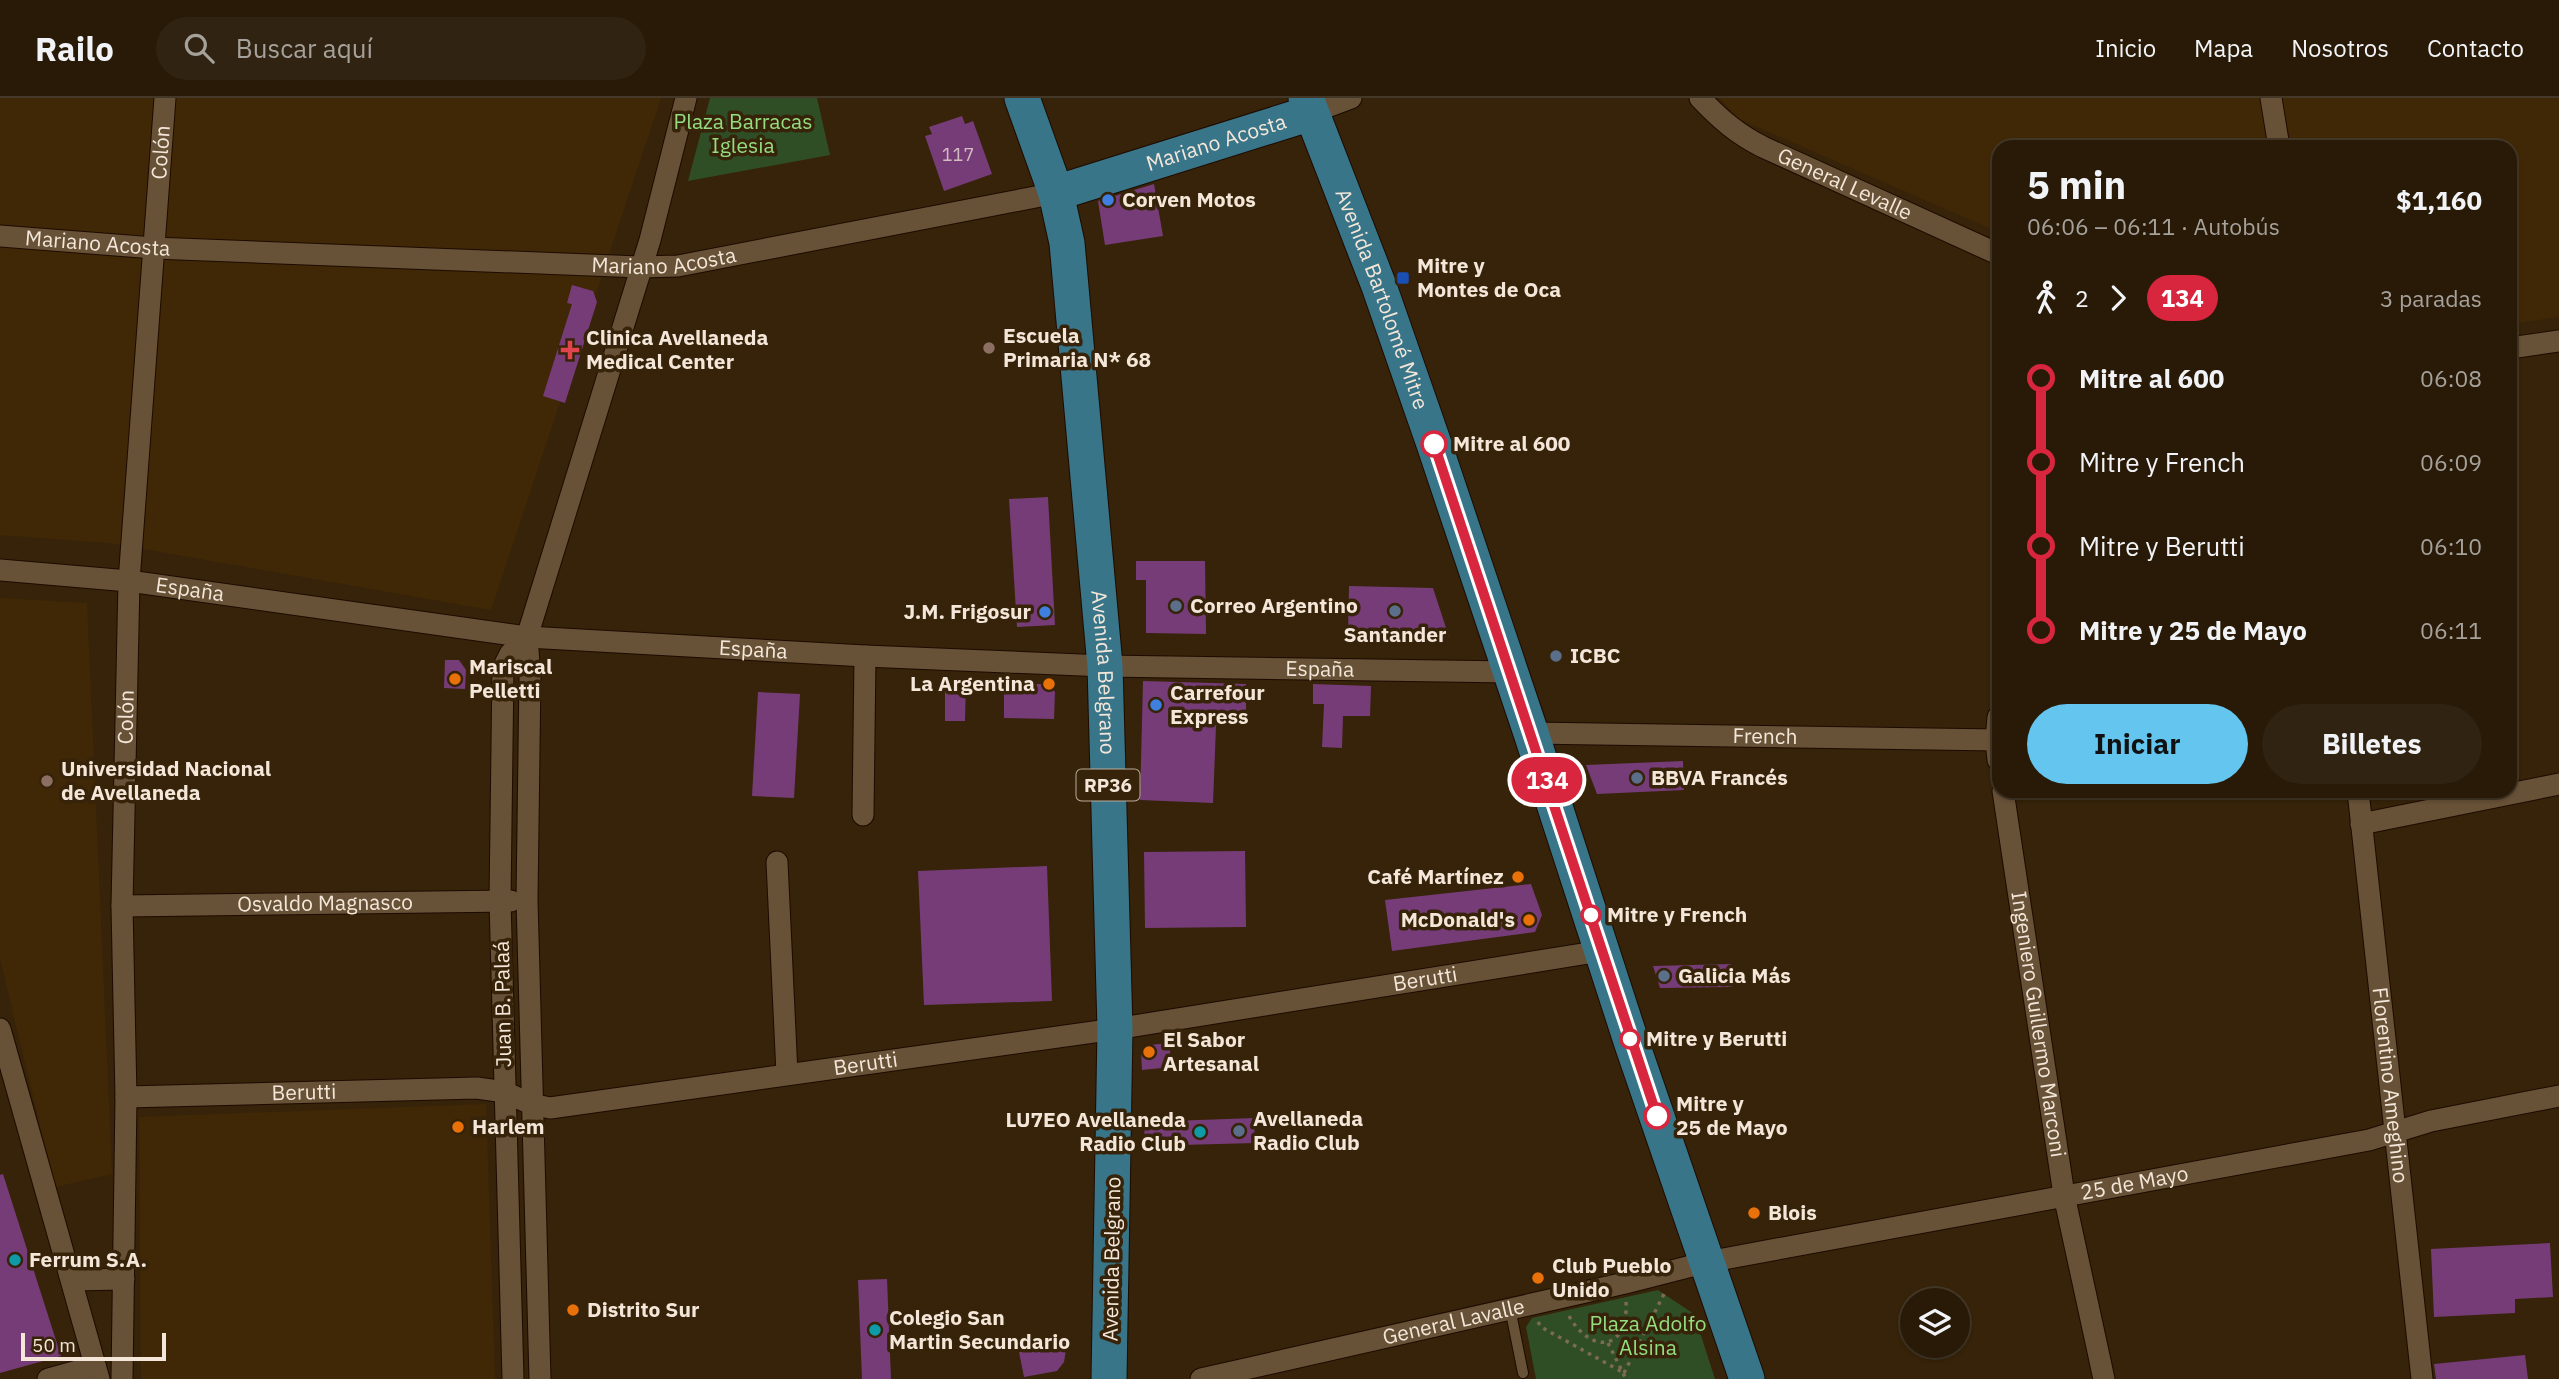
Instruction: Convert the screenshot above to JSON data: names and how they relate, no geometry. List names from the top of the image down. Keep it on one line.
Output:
{"streets":{"main road":["Mariano Acosta","Avenida Bartolomé Mitre","Avenida Belgrano","RP36"],"street":["Colón","General Levalle","España","French","Osvaldo Magnasco","Berutti","Juan B. Palaá","Ingeniero Guillermo Marconi","Florentino Ameghino","25 de Mayo","General Lavalle"]},"crossings":[["Mariano Acosta","Colón"],["Mariano Acosta","Avenida Bartolomé Mitre"],["Mariano Acosta","Avenida Belgrano"],["Mariano Acosta","Juan B. Palaá"],["Colón","España"],["Colón","Osvaldo Magnasco"],["Colón","Berutti"],["Avenida Bartolomé Mitre","España"],["Avenida Bartolomé Mitre","French"],["Avenida Bartolomé Mitre","Berutti"],["Avenida Bartolomé Mitre","25 de Mayo"],["Avenida Bartolomé Mitre","General Lavalle"],["España","Avenida Belgrano"],["España","Juan B. Palaá"],["Avenida Belgrano","Berutti"],["Osvaldo Magnasco","Juan B. Palaá"],["Berutti","Juan B. Palaá"],["Ingeniero Guillermo Marconi","25 de Mayo"],["Florentino Ameghino","25 de Mayo"],["25 de Mayo","General Lavalle"]],"parks":["Plaza Barracas Iglesia","Plaza Adolfo Alsina"],"places":{"other":["Corven Motos","Escuela Primaria N* 68","Mitre al 600","Correo Argentino","Santander","J.M. Frigosur","ICBC","Mariscal Pelletti","La Argentina","Carrefour Express","BBVA Francés","Universidad Nacional de Avellaneda","Café Martínez","Mitre y French","McDonald's","Galicia Más","Mitre y Berutti","El Sabor Artesanal","Mitre y 25 de Mayo","Harlem","Avellaneda Radio Club","LU7EO Avellaneda Radio Club","Blois","Ferrum S.A.","Club Pueblo Unido","Distrito Sur","Colegio San Martin Secundario"],"transit":["Mitre y Montes de Oca"],"health":["Clinica Avellaneda Medical Center"]},"lines":["bus line 134"],"house_numbers":["117"],"scale_bar":"50 m","page":{"header":"Railo","search":"Buscar aquí","nav":["Inicio","Mapa","Nosotros","Contacto"],"on_map":"134","heading":["5 min","06:06 – 06:11 · Autobús","$1,160"],"legs":["2","134","3 paradas"],"list":[{"name":"Mitre al 600","value":"06:08"},{"name":"Mitre y French","value":"06:09"},{"name":"Mitre y Berutti","value":"06:10"},{"name":"Mitre y 25 de Mayo","value":"06:11"}],"buttons":["Iniciar","Billetes"],"scale":"50 m"}}
